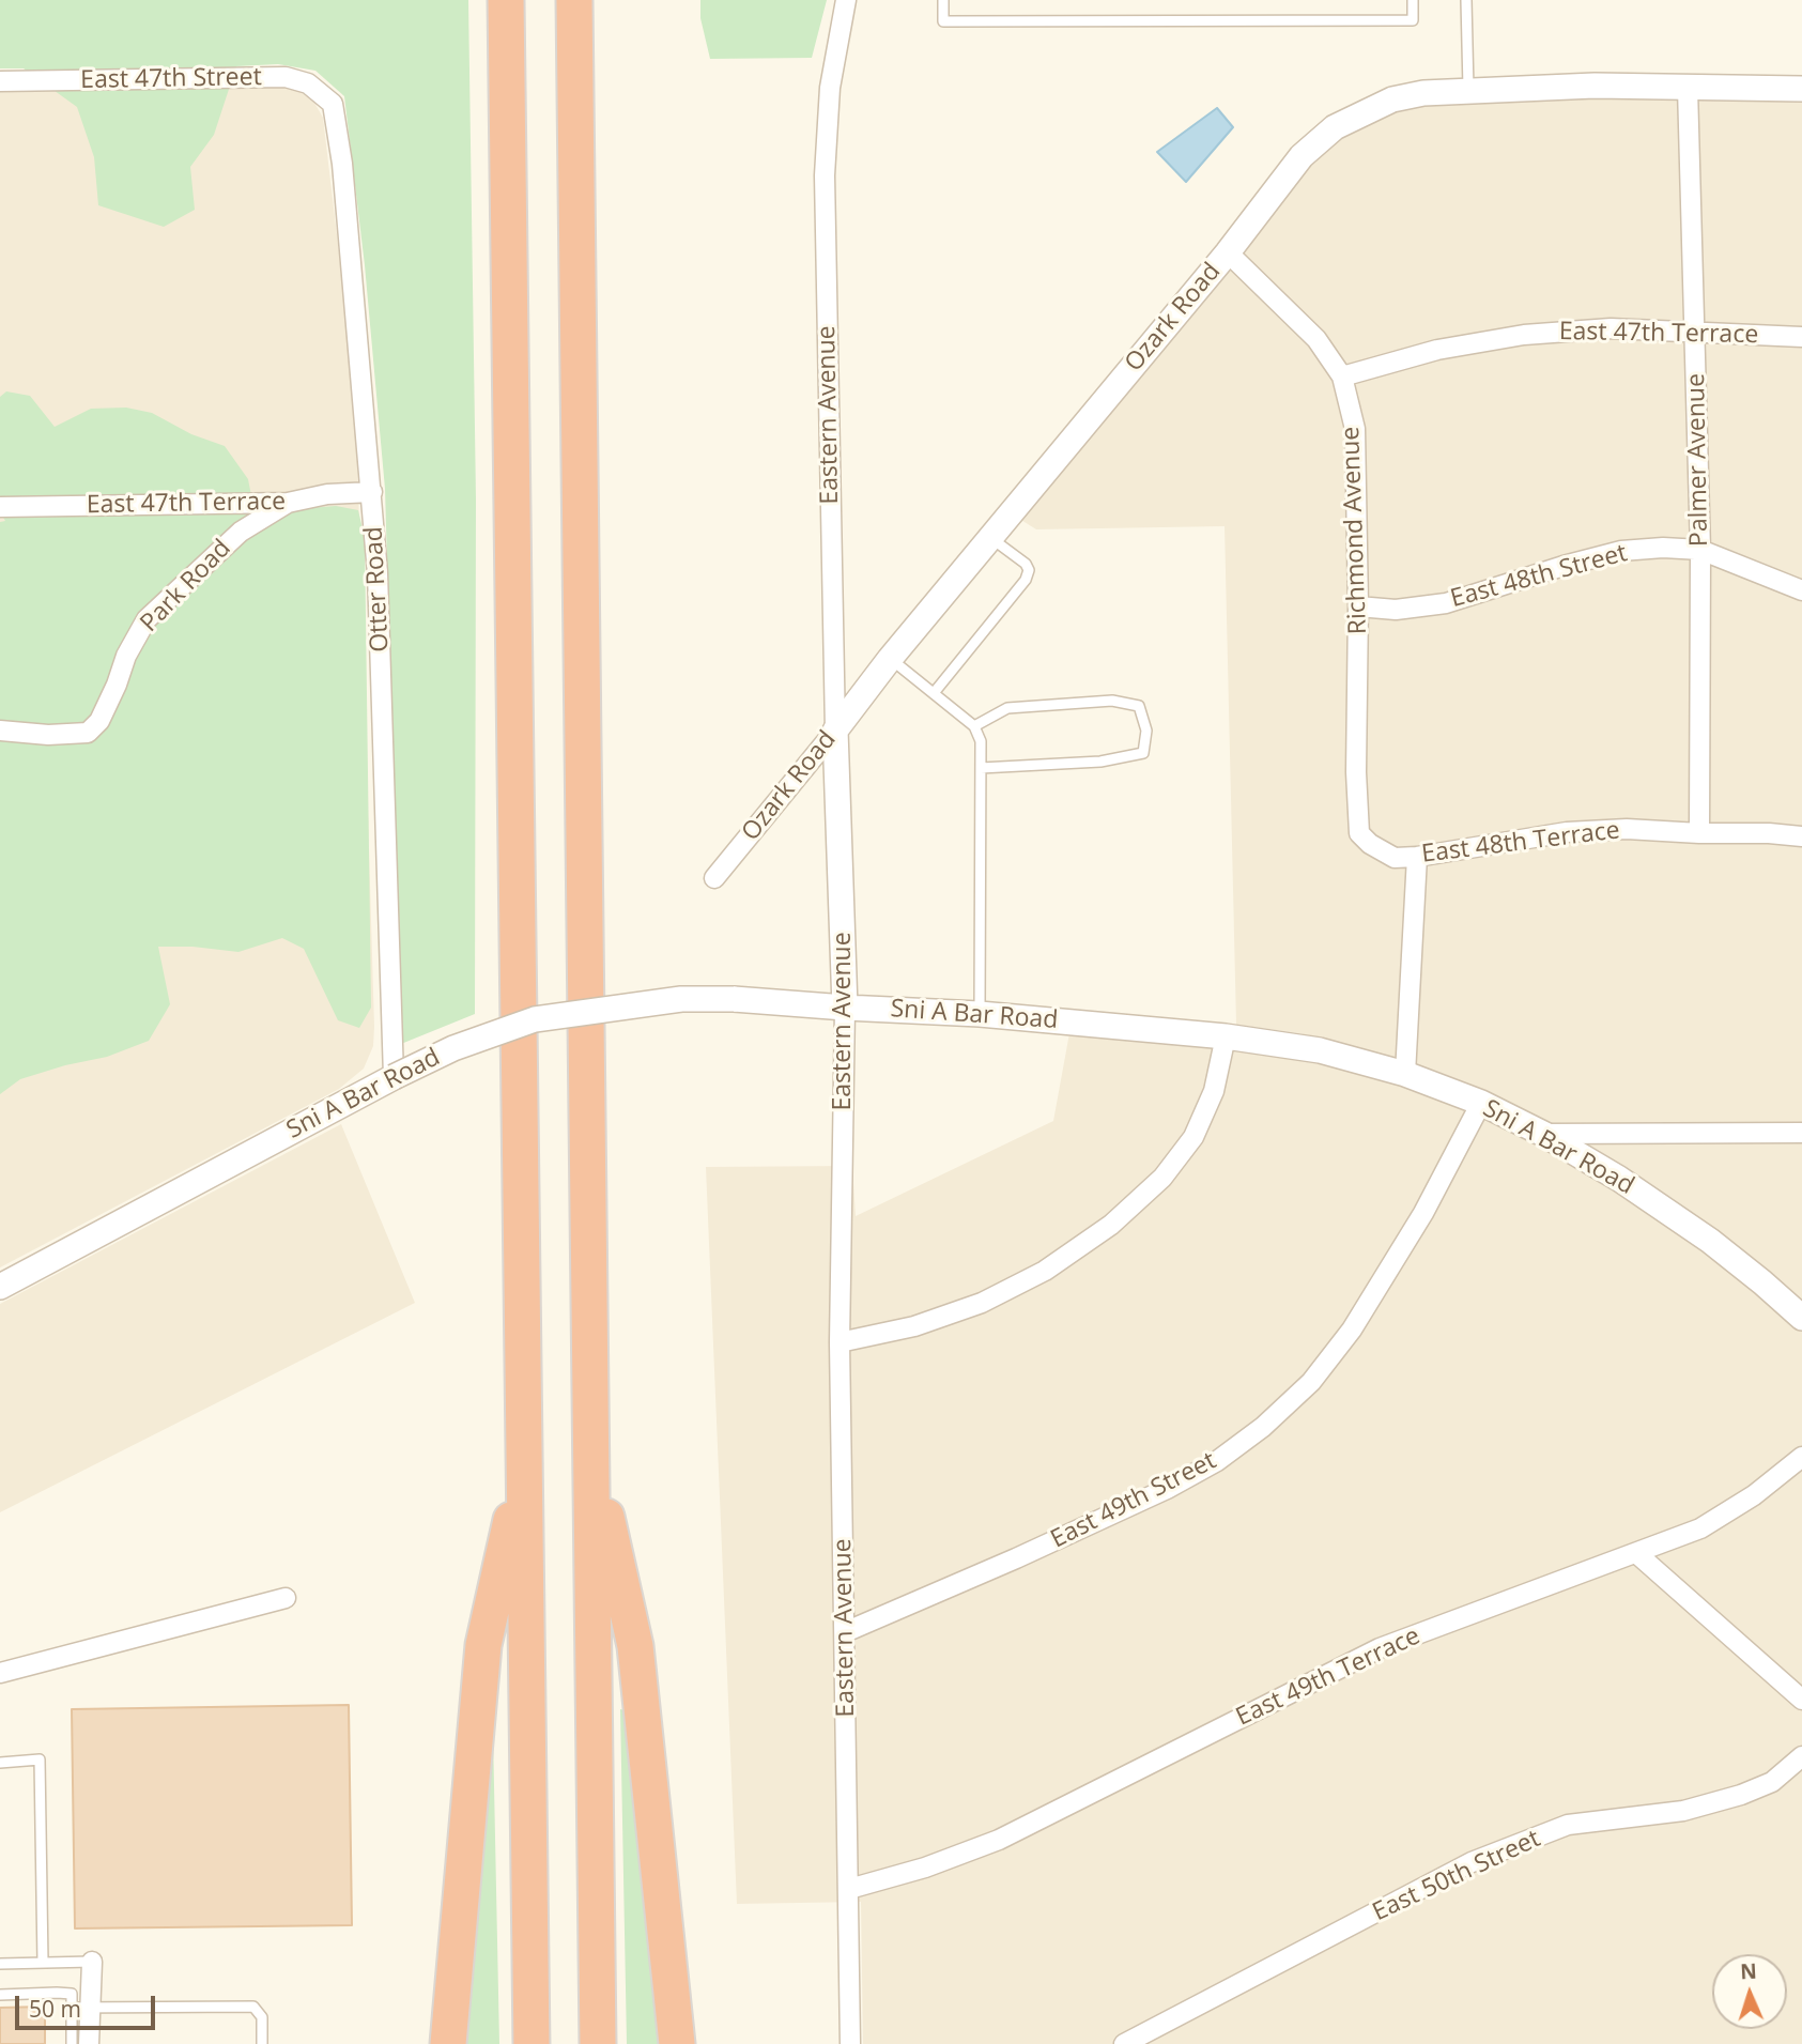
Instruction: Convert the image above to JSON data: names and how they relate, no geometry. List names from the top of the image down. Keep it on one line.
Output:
{"streets":{"street":["East 47th Street","Ozark Road","East 47th Terrace","Eastern Avenue","Palmer Avenue","Richmond Avenue","East 48th Street","Park Road","Otter Road","East 48th Terrace","Sni A Bar Road","East 49th Street","East 49th Terrace","East 50th Street"]},"crossings":[["East 47th Street","Otter Road"],["Ozark Road","Eastern Avenue"],["Ozark Road","Palmer Avenue"],["Ozark Road","Richmond Avenue"],["East 47th Terrace","Palmer Avenue"],["East 47th Terrace","Richmond Avenue"],["East 47th Terrace","Park Road"],["East 47th Terrace","Otter Road"],["Eastern Avenue","Sni A Bar Road"],["Eastern Avenue","East 49th Street"],["Eastern Avenue","East 49th Terrace"],["Palmer Avenue","East 48th Street"],["Palmer Avenue","East 48th Terrace"],["Richmond Avenue","East 48th Street"],["Richmond Avenue","East 48th Terrace"],["Otter Road","Sni A Bar Road"],["Sni A Bar Road","East 49th Street"]],"scale_bar":"50 m","north":"top"}
